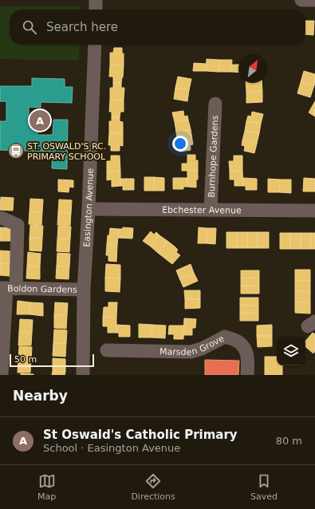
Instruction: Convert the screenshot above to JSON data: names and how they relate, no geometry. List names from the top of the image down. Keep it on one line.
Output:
{"streets":{"street":["Burnhope Gardens","Easington Avenue","Ebchester Avenue","Boldon Gardens","Marsden Grove"]},"crossings":[["Burnhope Gardens","Ebchester Avenue"],["Easington Avenue","Ebchester Avenue"],["Easington Avenue","Boldon Gardens"]],"places":{"bus stop":["ST. OSWALD'S RC. PRIMARY SCHOOL"]},"scale_bar":"50 m","north":"top right","page":{"search":"Search here","pins":"A","scale":"50 m","heading":"Nearby","list":[{"mark":"A","name":"St Oswald's Catholic Primary","note":"School · Easington Avenue","value":"80 m"}],"nav":["Map","Directions","Saved"]}}
